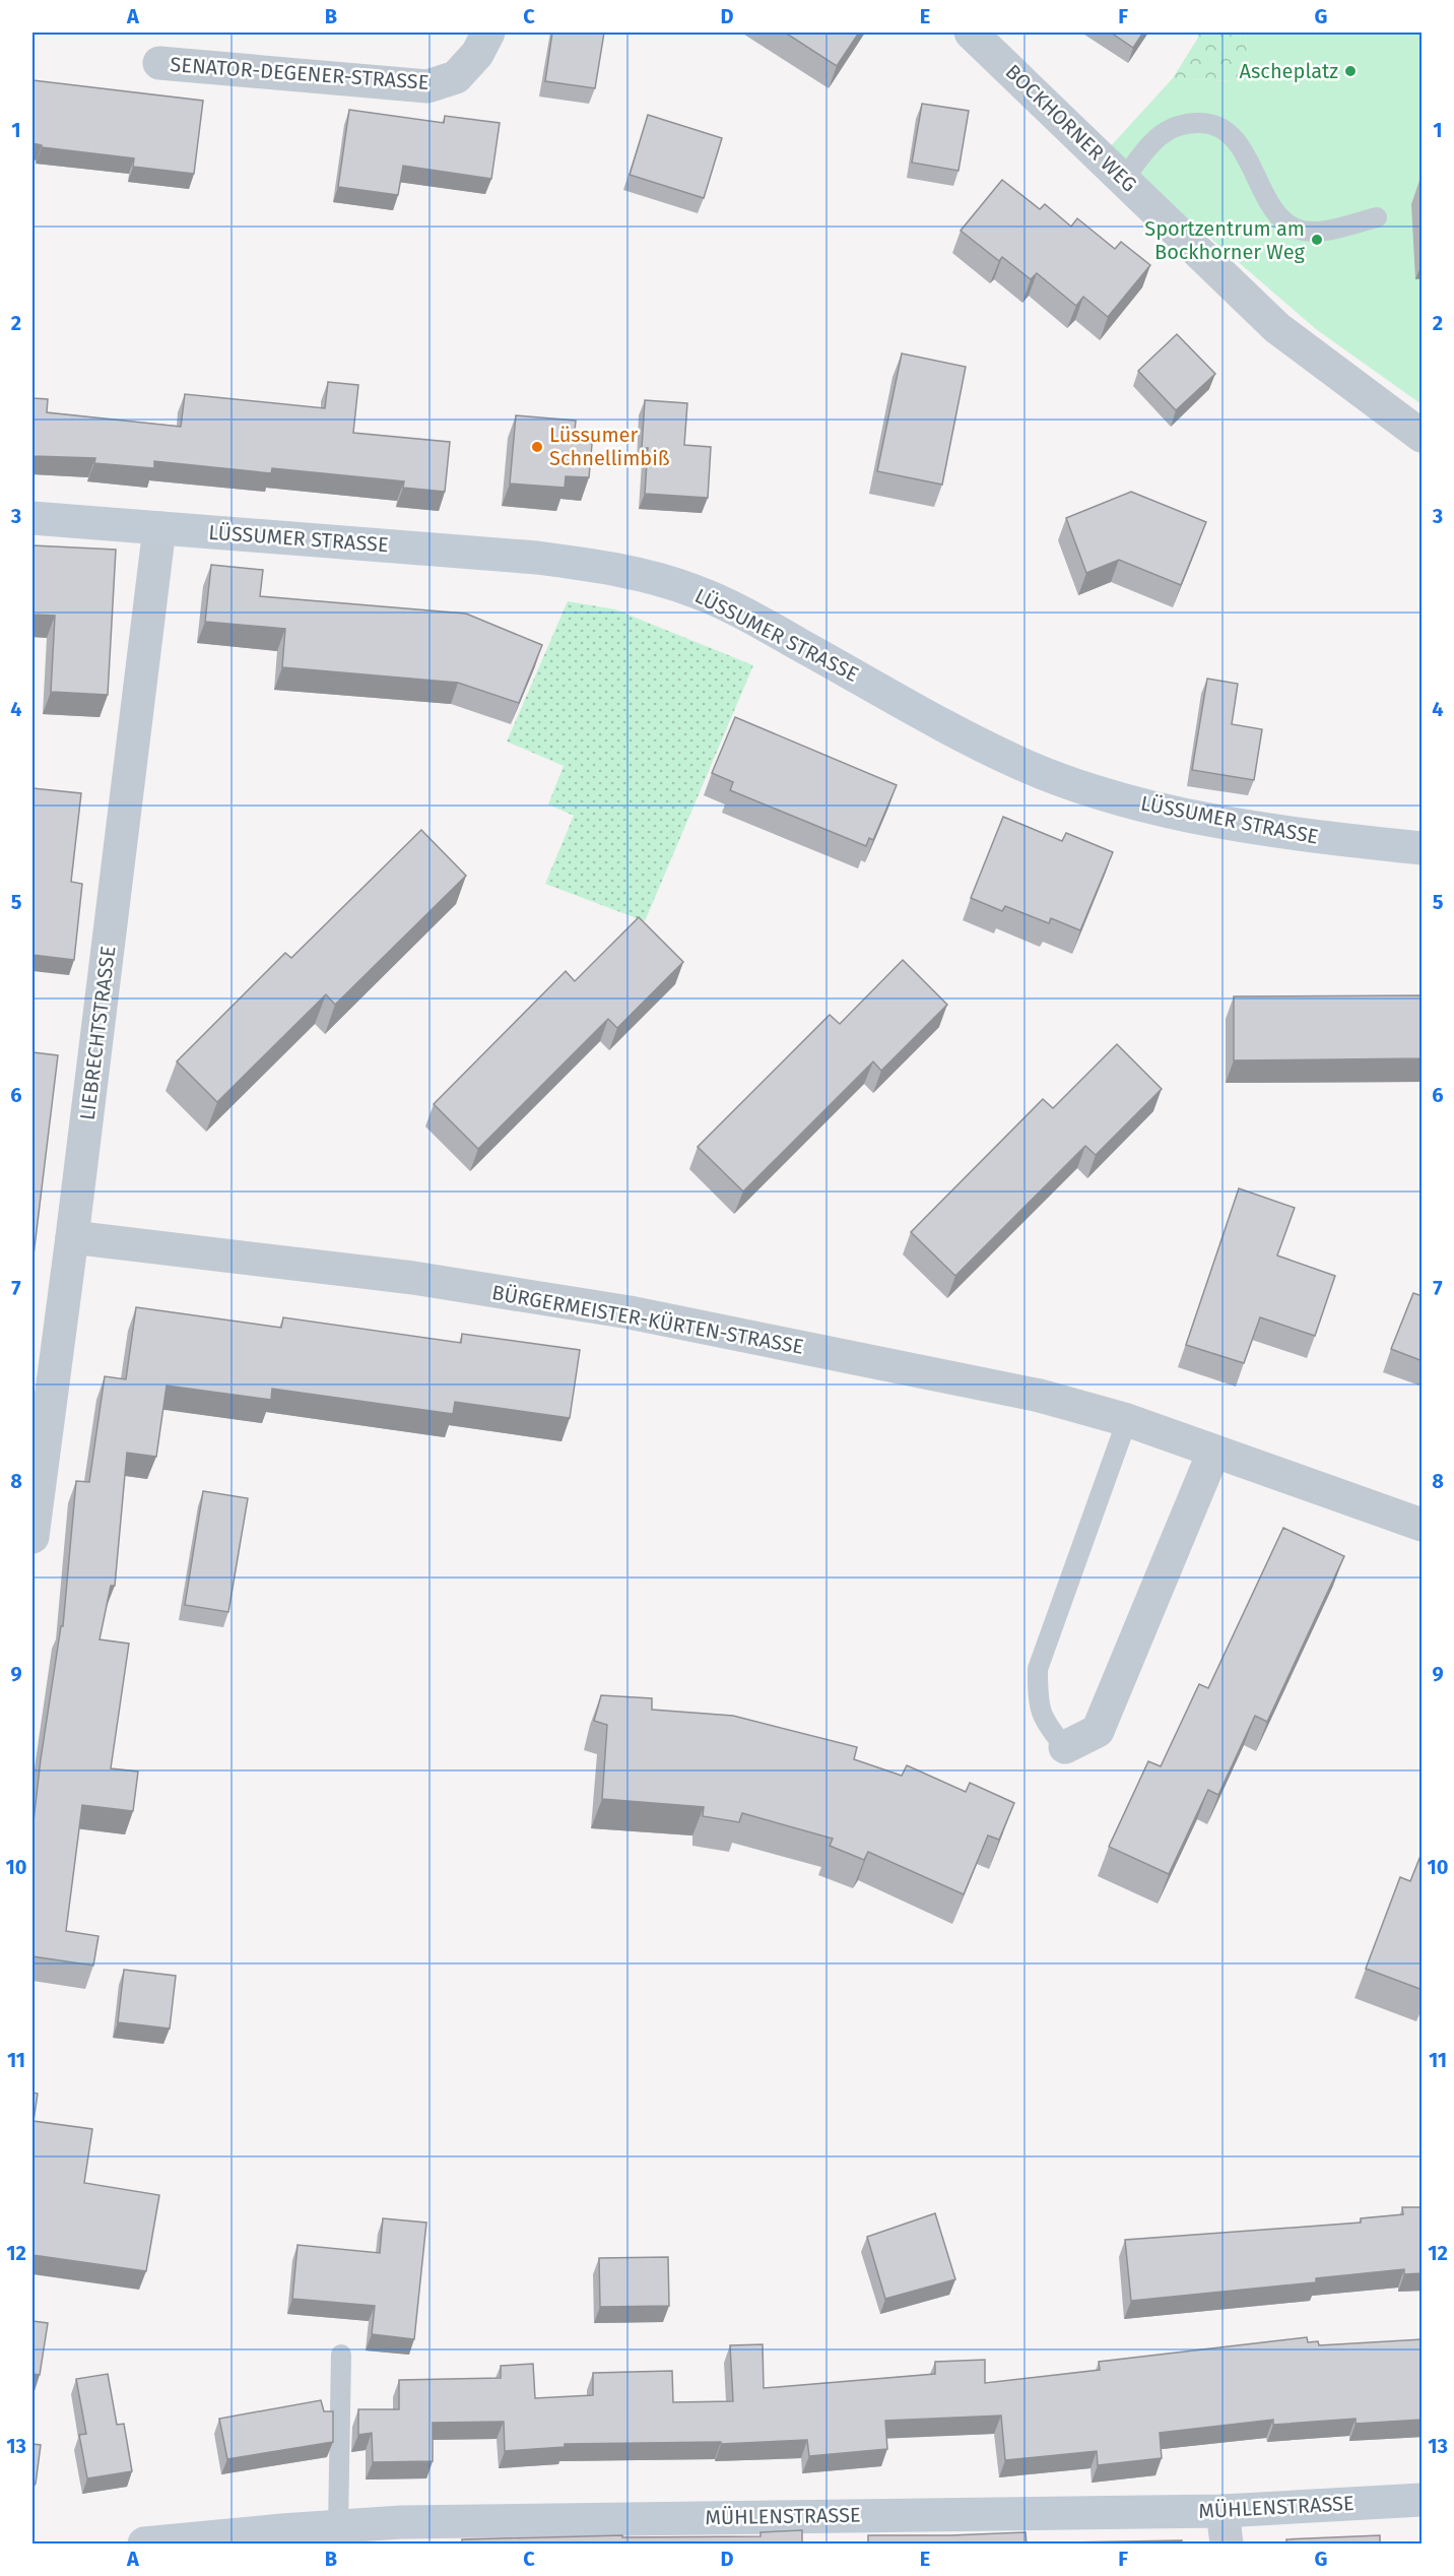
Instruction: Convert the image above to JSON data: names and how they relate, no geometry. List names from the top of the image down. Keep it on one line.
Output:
{"streets":{"main road":["LÜSSUMER STRASSE","MÜHLENSTRASSE"],"street":["SENATOR-DEGENER-STRASSE","BOCKHORNER WEG","LIEBRECHTSTRASSE","BÜRGERMEISTER-KÜRTEN-STRASSE"]},"crossings":[["LÜSSUMER STRASSE","LIEBRECHTSTRASSE"],["LIEBRECHTSTRASSE","BÜRGERMEISTER-KÜRTEN-STRASSE"]],"places":["Ascheplatz","Sportzentrum am Bockhorner Weg","Lüssumer Schnellimbiß"],"grid":{"columns":["A","B","C","D","E","F","G"],"rows":["1","2","3","4","5","6","7","8","9","10","11","12","13"]}}
